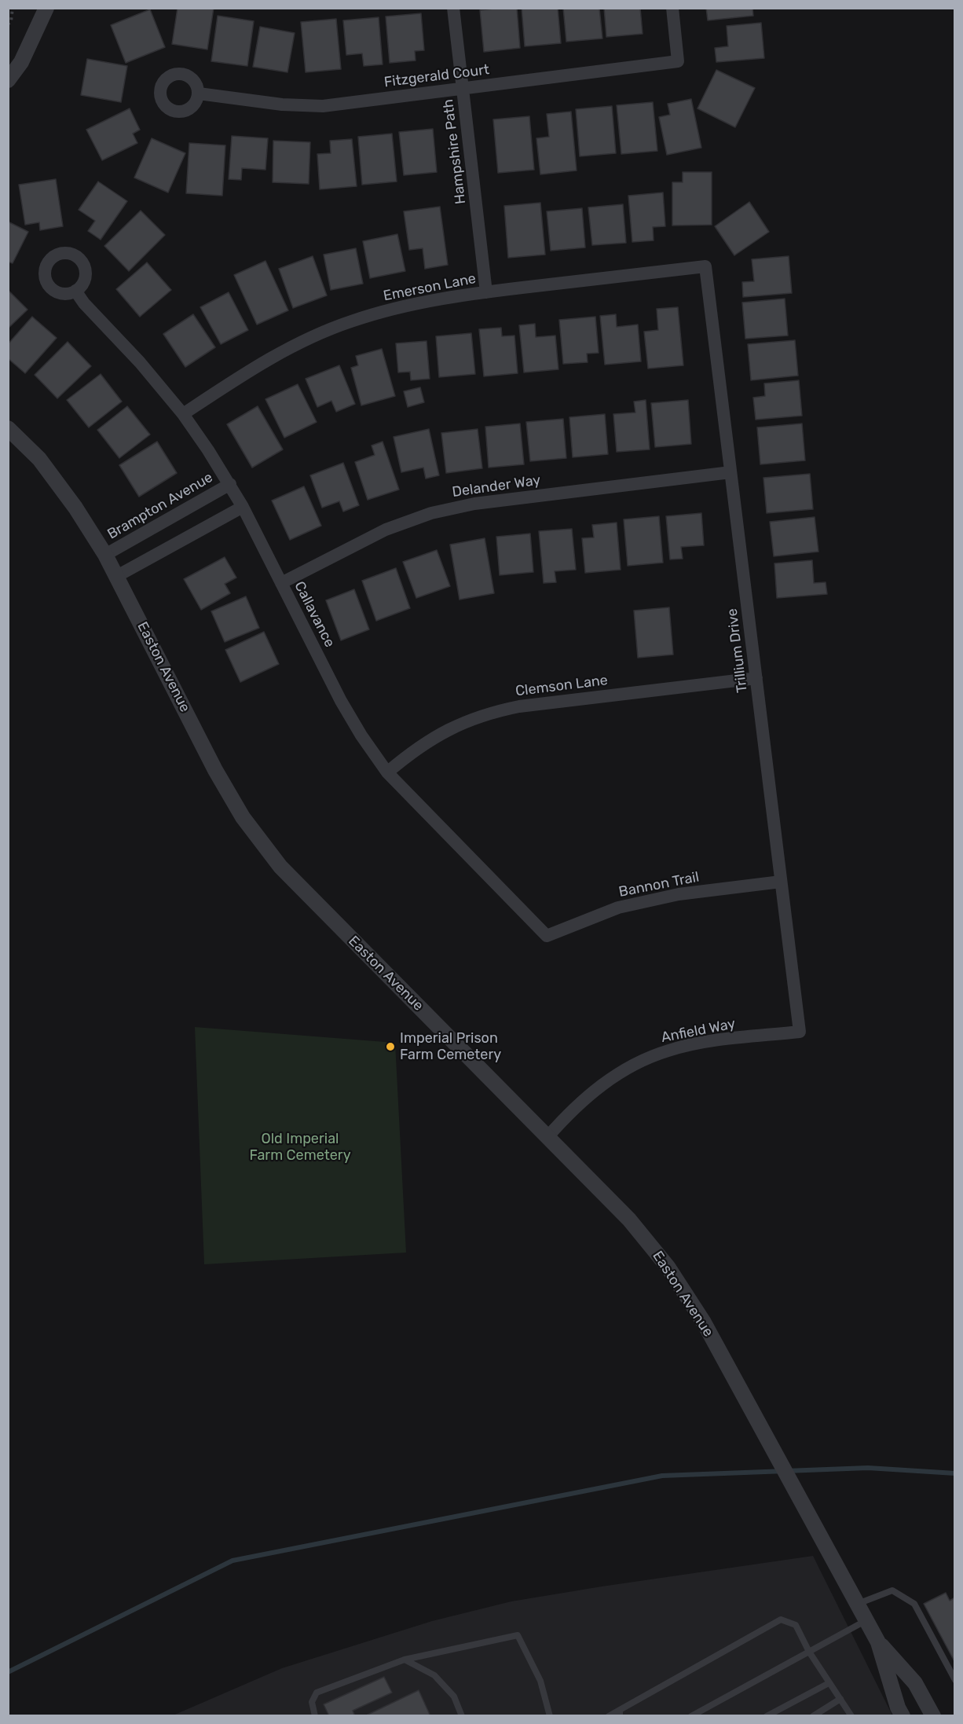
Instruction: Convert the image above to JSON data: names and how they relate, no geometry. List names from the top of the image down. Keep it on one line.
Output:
{"streets":{"street":["Fitzgerald Court","Hampshire Path","Emerson Lane","Delander Way","Brampton Avenue","Callavance","Trillium Drive","Easton Avenue","Clemson Lane","Bannon Trail","Anfield Way"]},"crossings":[["Fitzgerald Court","Hampshire Path"],["Hampshire Path","Emerson Lane"],["Emerson Lane","Callavance"],["Emerson Lane","Trillium Drive"],["Delander Way","Callavance"],["Delander Way","Trillium Drive"],["Brampton Avenue","Callavance"],["Brampton Avenue","Easton Avenue"],["Callavance","Clemson Lane"],["Callavance","Bannon Trail"],["Trillium Drive","Clemson Lane"],["Trillium Drive","Bannon Trail"],["Trillium Drive","Anfield Way"],["Easton Avenue","Anfield Way"]],"parks":["Old Imperial Farm Cemetery"],"places":["Imperial Prison Farm Cemetery"]}
